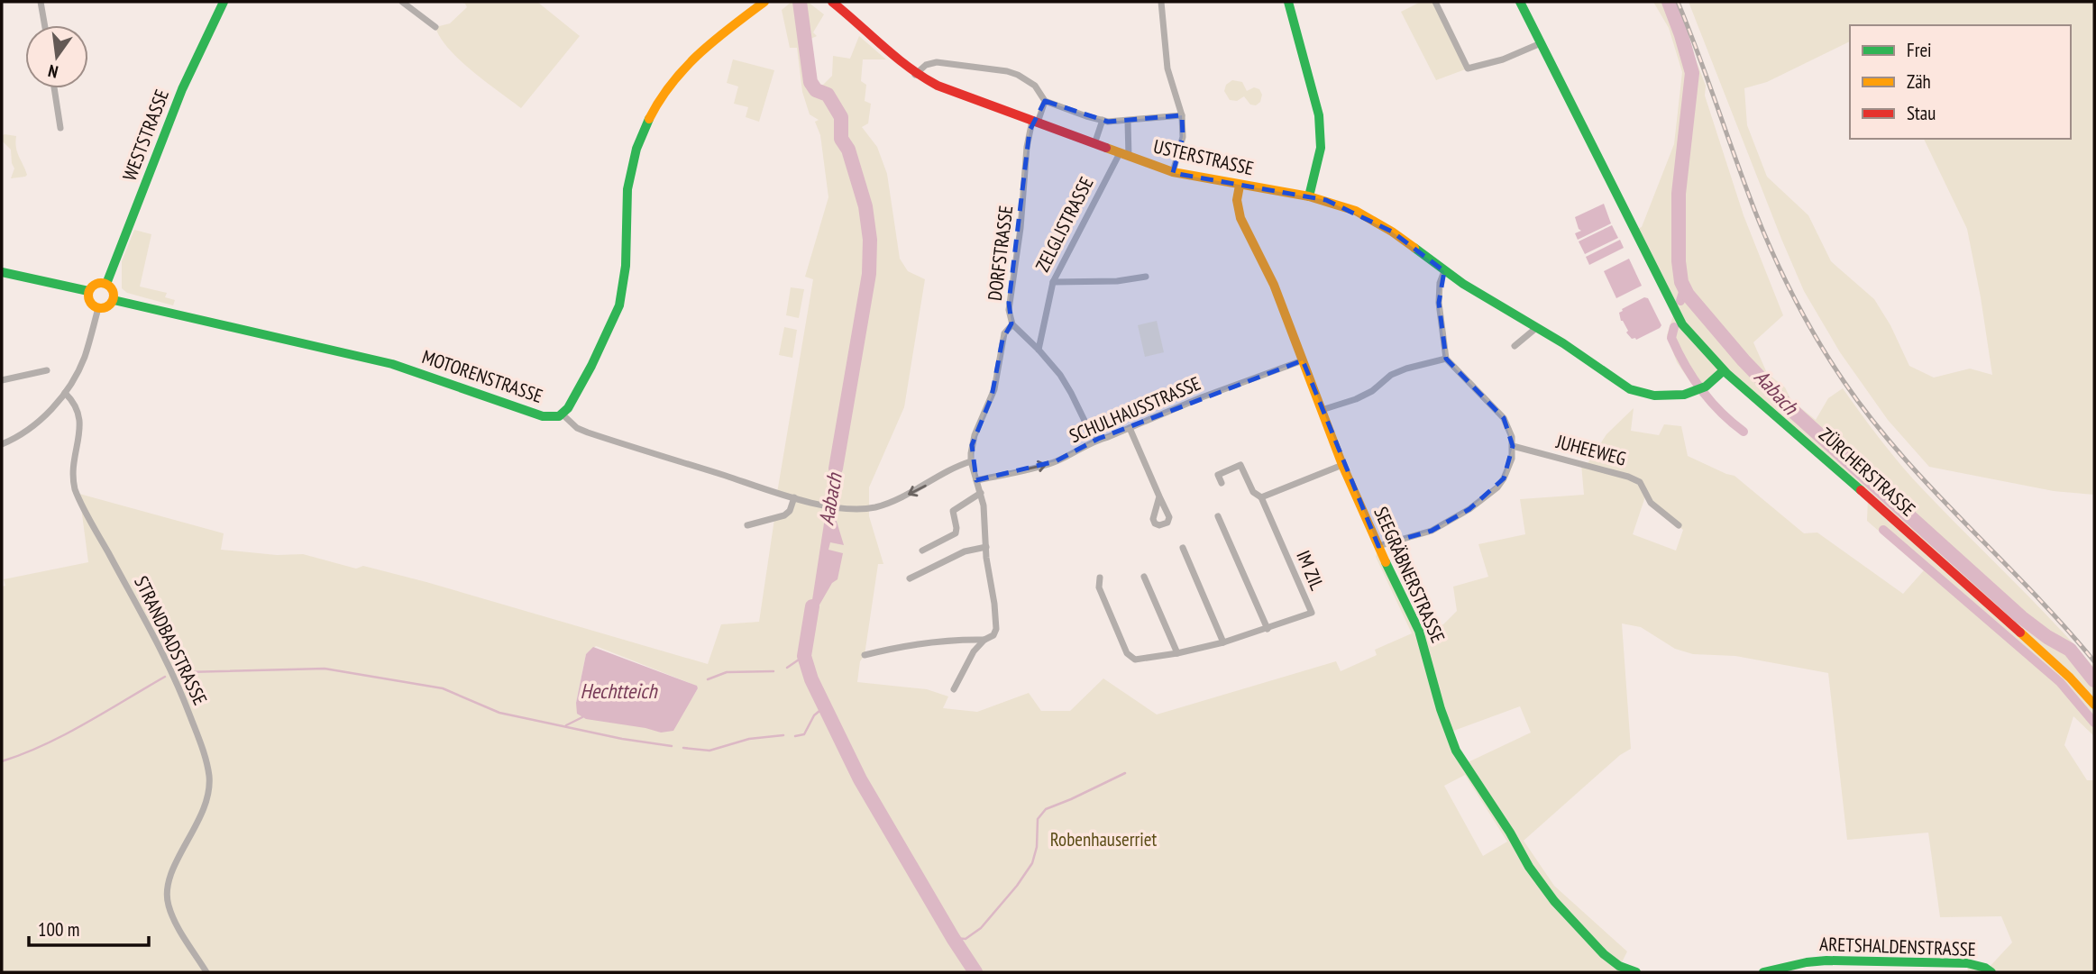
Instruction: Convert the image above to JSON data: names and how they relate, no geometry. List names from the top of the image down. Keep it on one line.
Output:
{"streets":{"street":["WESTSTRASSE","USTERSTRASSE","ZELGLISTRASSE","DORFSTRASSE","MOTORENSTRASSE","SCHULHAUSSTRASSE","JUHEEWEG","ZÜRCHERSTRASSE","IM ZIL","SEEGRÄBNERSTRASSE","STRANDBADSTRASSE","ARETSHALDENSTRASSE"]},"crossings":[["WESTSTRASSE","MOTORENSTRASSE"],["USTERSTRASSE","ZELGLISTRASSE"],["USTERSTRASSE","DORFSTRASSE"],["USTERSTRASSE","ZÜRCHERSTRASSE"],["USTERSTRASSE","SEEGRÄBNERSTRASSE"],["DORFSTRASSE","MOTORENSTRASSE"],["DORFSTRASSE","SCHULHAUSSTRASSE"],["SCHULHAUSSTRASSE","SEEGRÄBNERSTRASSE"],["JUHEEWEG","SEEGRÄBNERSTRASSE"]],"one_way":["SCHULHAUSSTRASSE"],"water":["Aabach","Hechtteich"],"parks":["Robenhauserriet"],"legend":["Frei","Zäh","Stau"],"scale_bar":"100 m","north":"bottom"}
